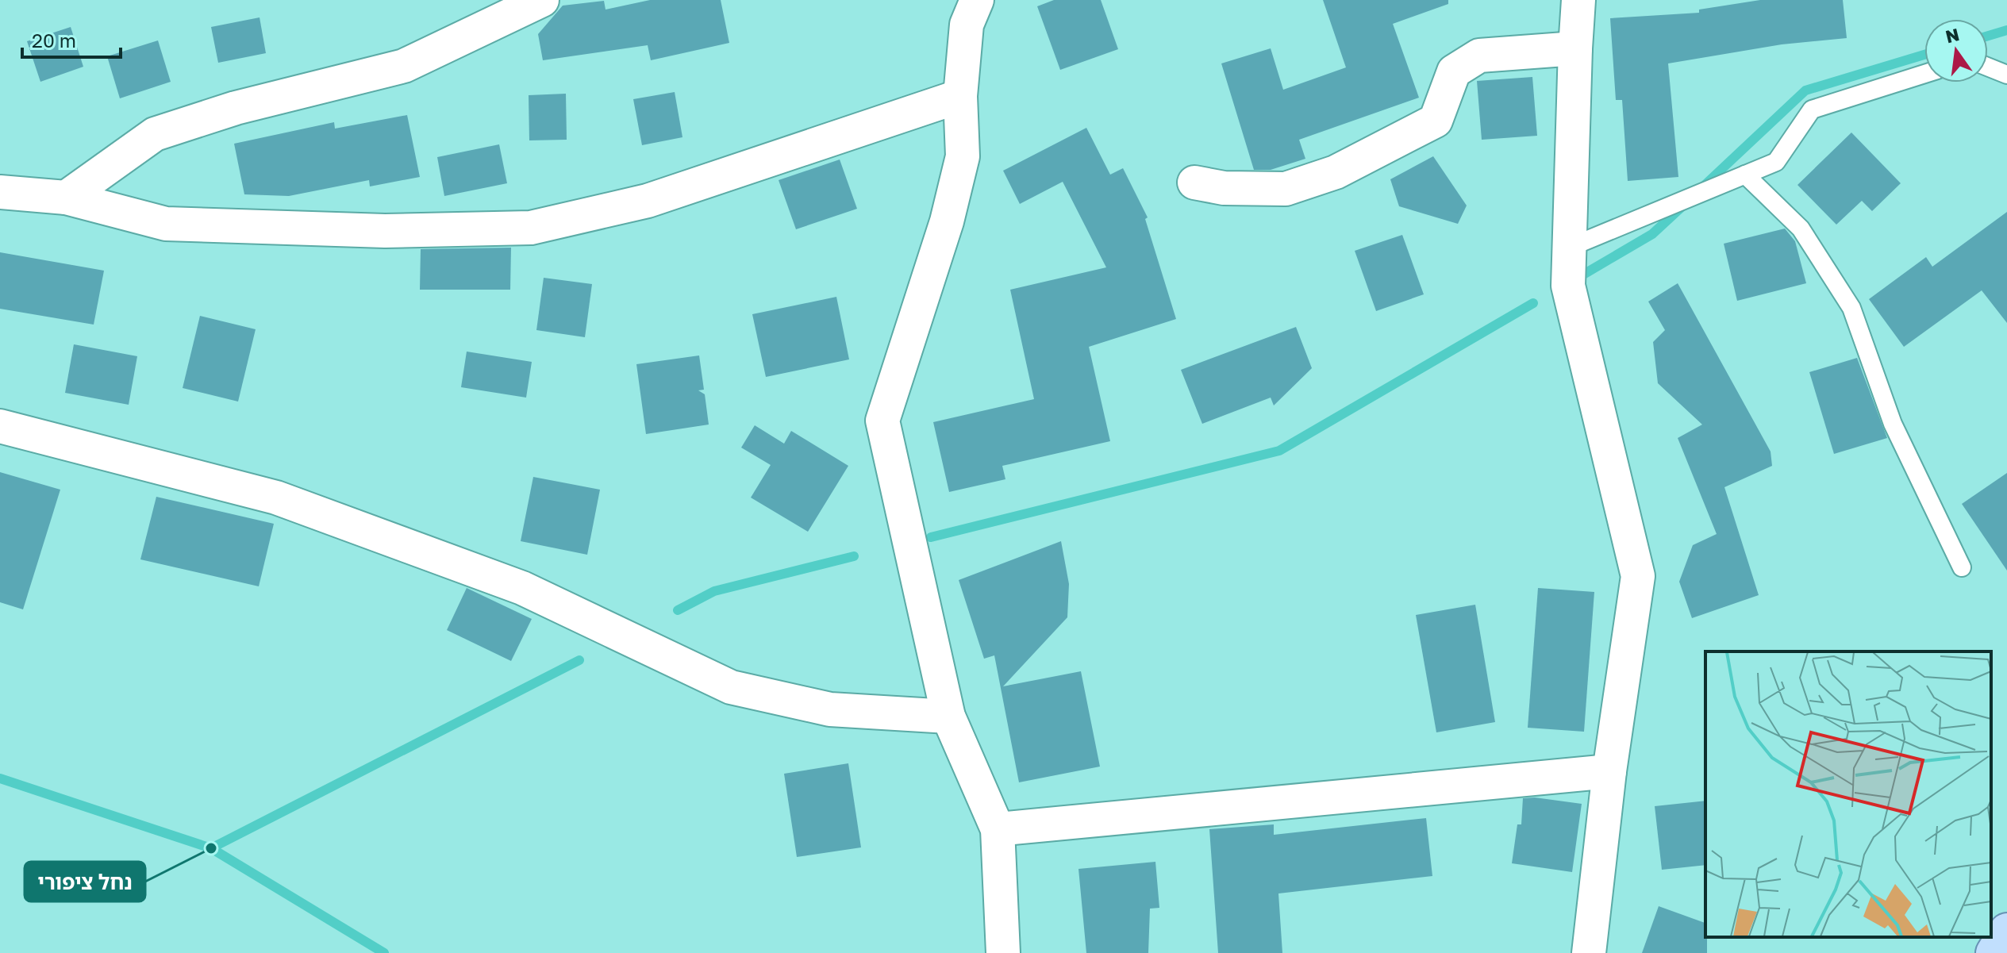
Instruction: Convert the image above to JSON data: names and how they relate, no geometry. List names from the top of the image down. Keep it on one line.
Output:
{"places":["נחל ציפורי"],"scale_bar":"20 m","north":"top"}
